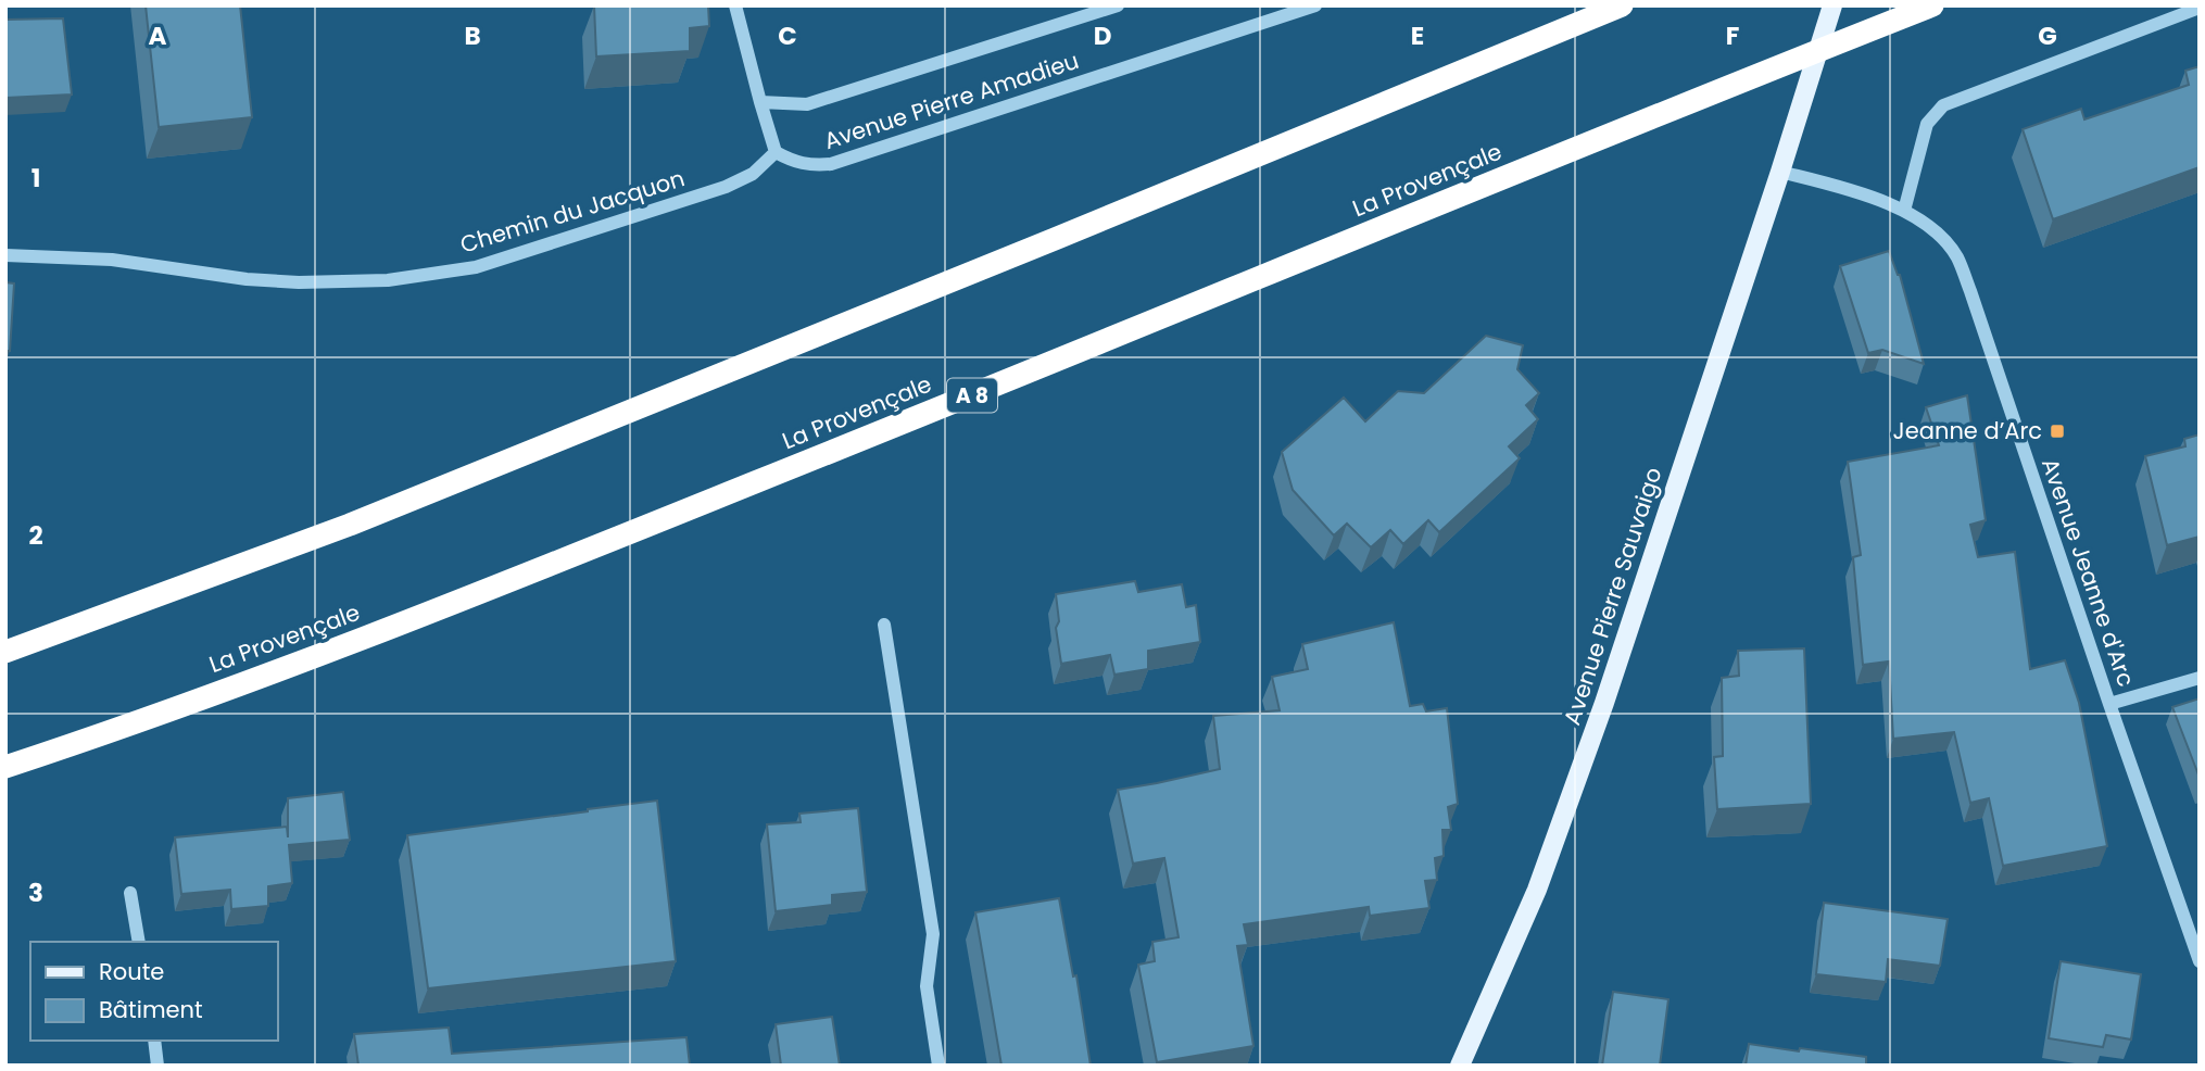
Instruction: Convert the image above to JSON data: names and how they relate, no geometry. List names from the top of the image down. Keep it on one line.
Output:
{"streets":{"highway":["La Provençale","A 8"],"main road":["Avenue Pierre Sauvaigo"],"street":["Avenue Pierre Amadieu","Chemin du Jacquon","Avenue Jeanne d'Arc"]},"crossings":[["Avenue Pierre Amadieu","Chemin du Jacquon"],["Avenue Jeanne d'Arc","Avenue Pierre Sauvaigo"]],"places":{"transit":["Jeanne d’Arc"]},"legend":["Route","Bâtiment"],"grid":{"columns":["A","B","C","D","E","F","G"],"rows":["1","2","3"]}}
